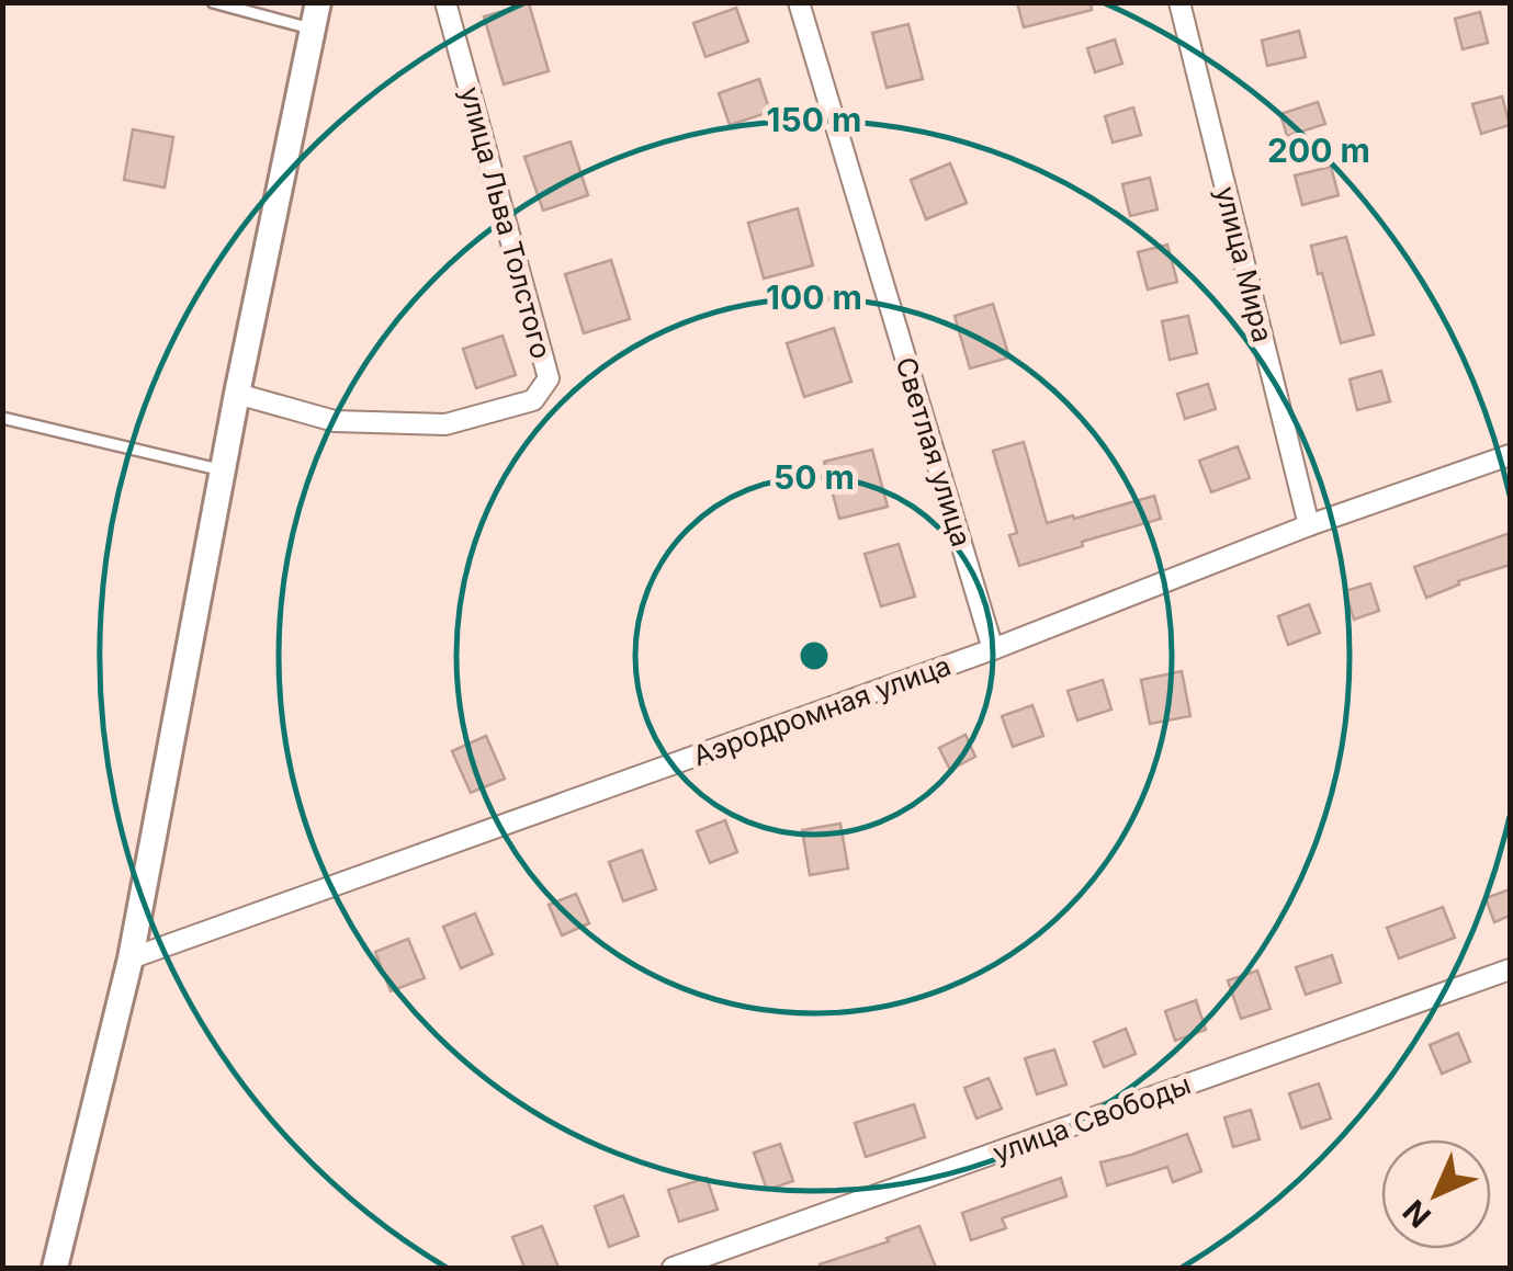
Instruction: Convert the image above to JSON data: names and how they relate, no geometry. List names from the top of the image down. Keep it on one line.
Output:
{"streets":{"street":["улица Льва Толстого","улица Мира","Светлая улица","Аэродромная улица","улица Свободы"]},"crossings":[["улица Мира","Аэродромная улица"],["Светлая улица","Аэродромная улица"]],"north":"bottom left","rings":["150 m","200 m","100 m","50 m"]}
